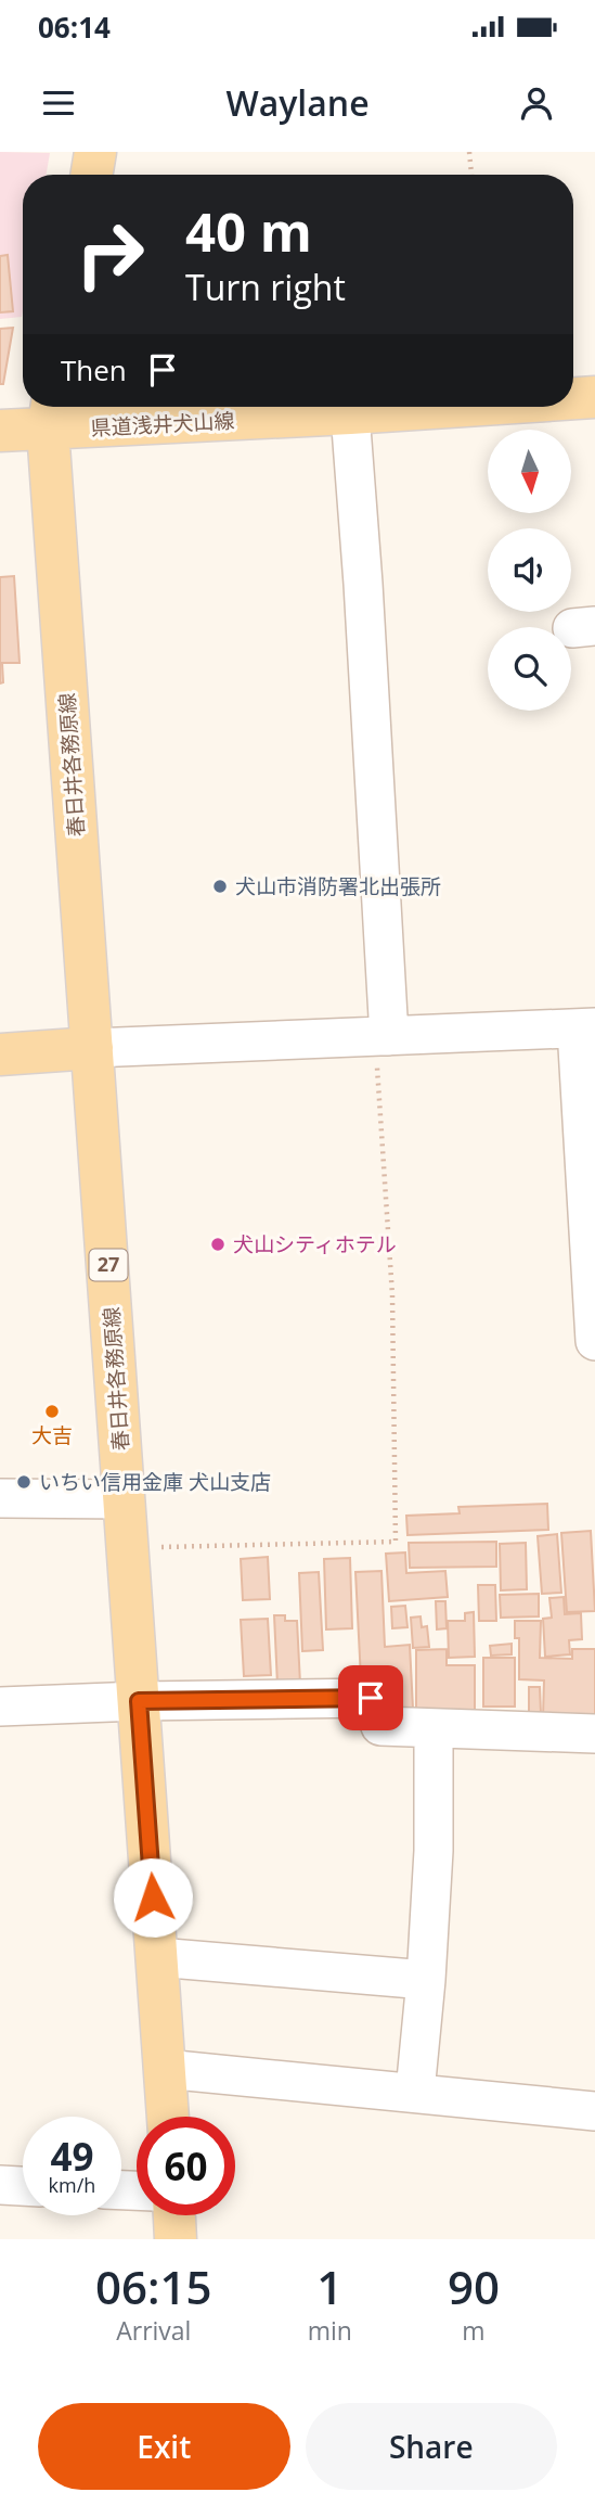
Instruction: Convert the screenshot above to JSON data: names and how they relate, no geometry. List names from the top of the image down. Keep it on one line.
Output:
{"streets":{"main road":["県道浅井犬山線","春日井各務原線","27"]},"crossings":[["県道浅井犬山線","春日井各務原線"]],"places":["犬山市消防署北出張所","犬山シティホテル","大吉","いちい信用金庫 犬山支店"],"north":"bottom","page":{"status":"06:14","header":"Waylane","turn":["40 m","Turn right"],"then":"Then","speed":"49 km/h","limit":"60","eta":["06:15","Arrival","1","min","90","m"],"buttons":["Exit","Share"]}}
